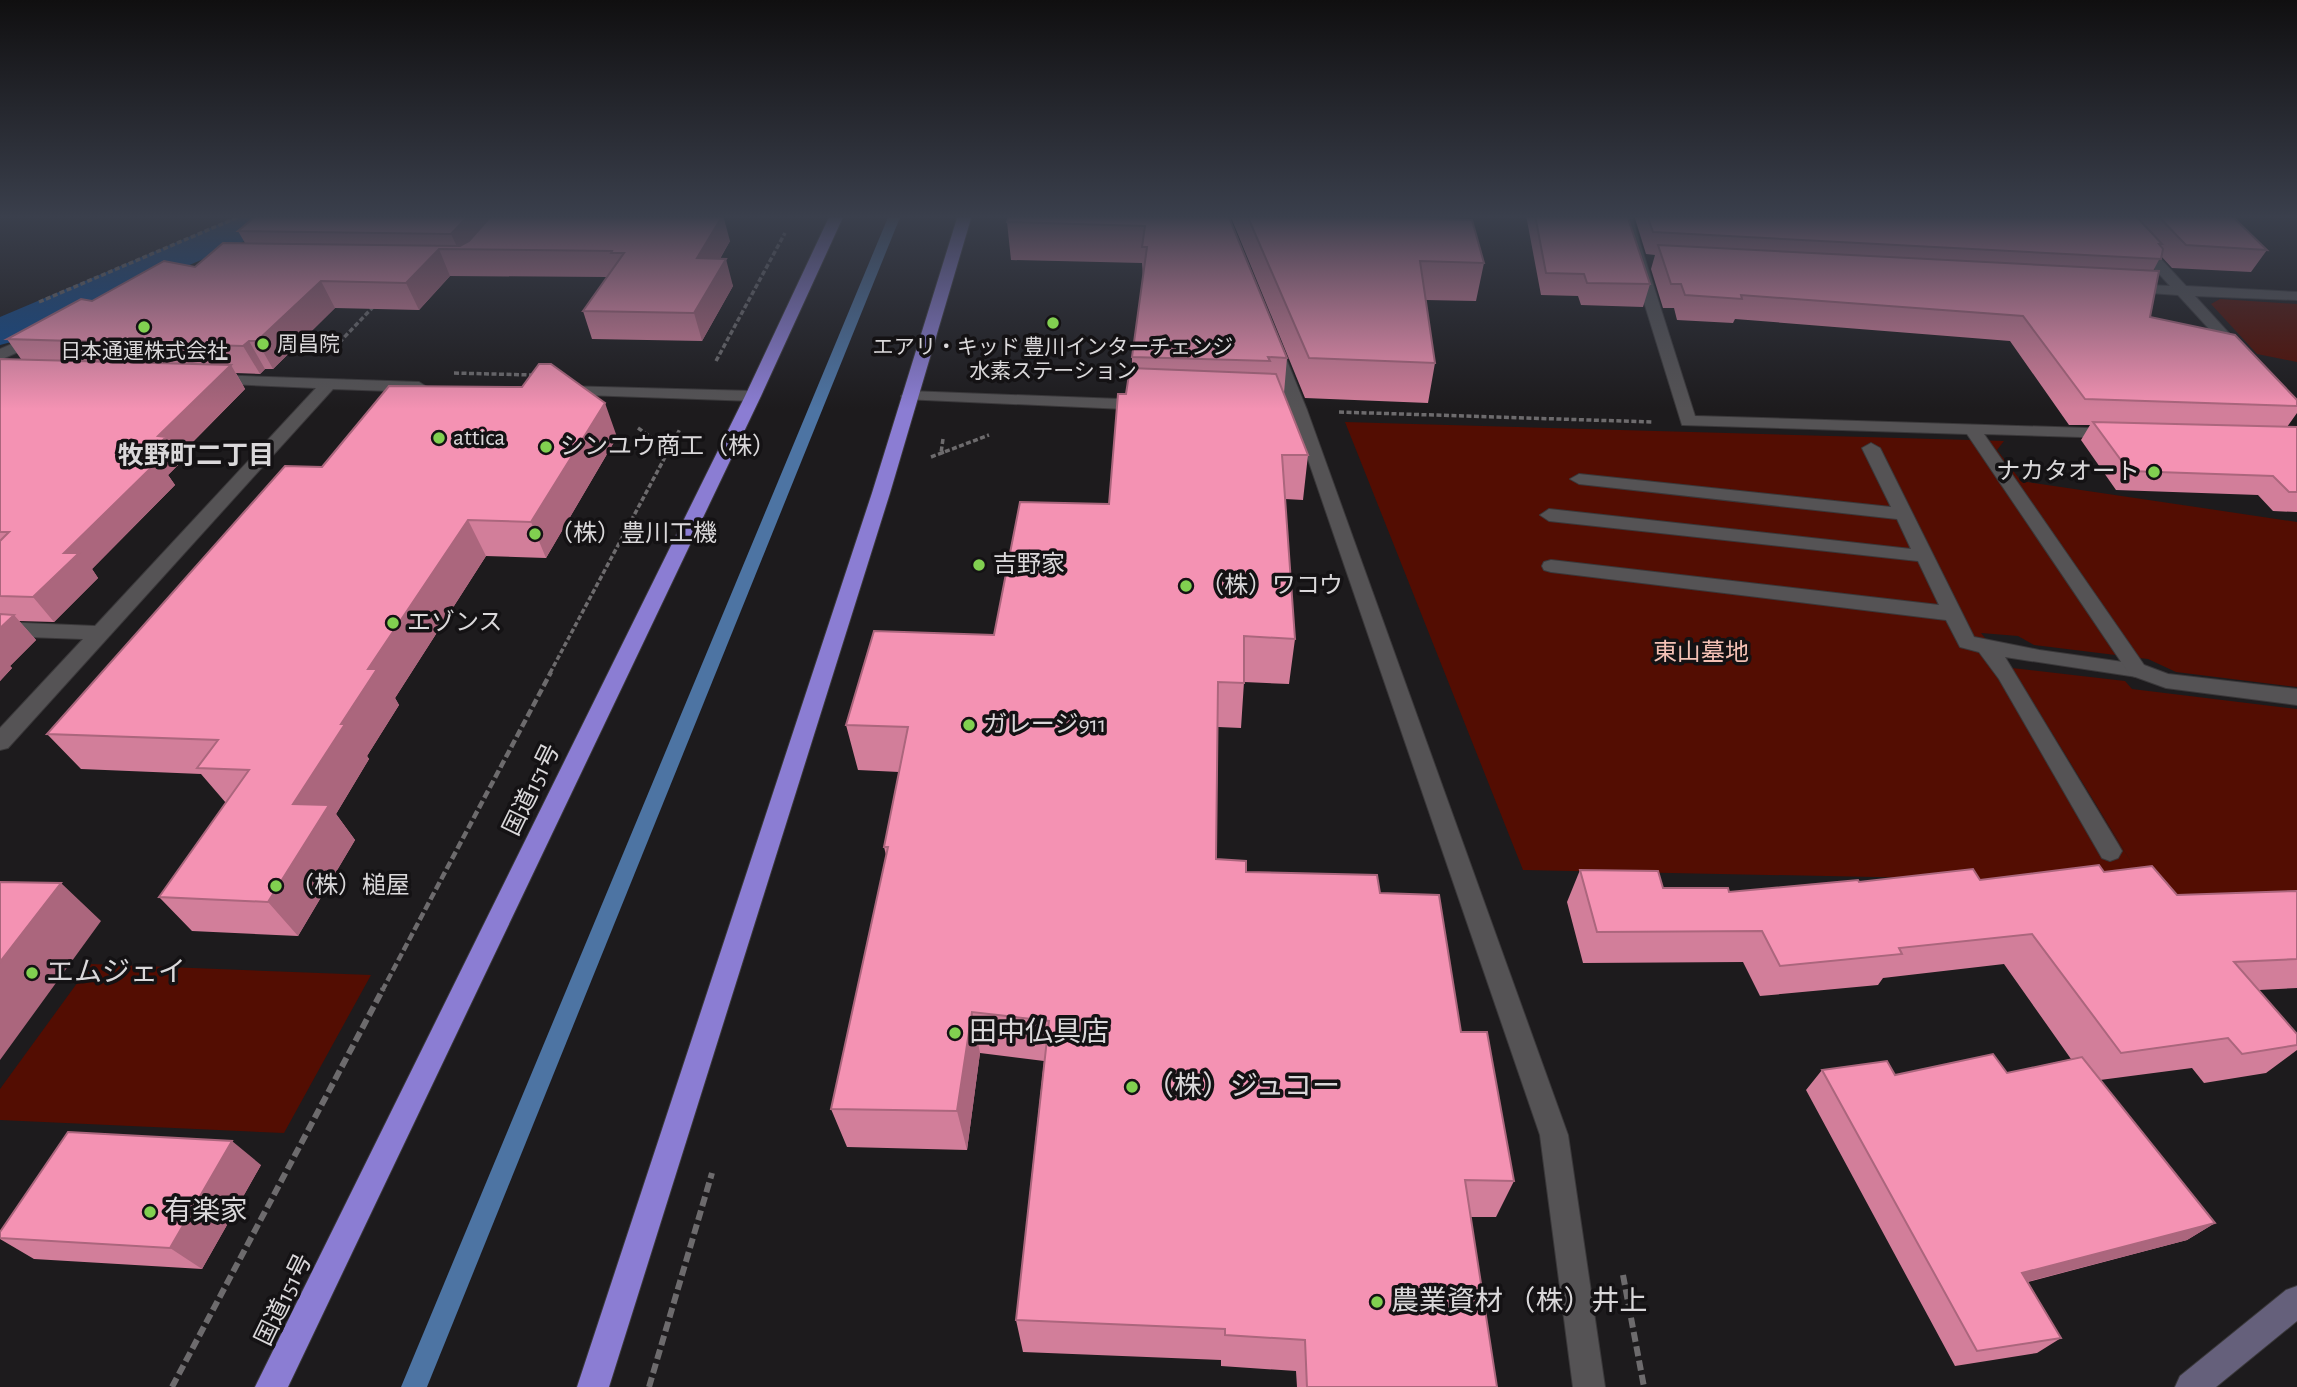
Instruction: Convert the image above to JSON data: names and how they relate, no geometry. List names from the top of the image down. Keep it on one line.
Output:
{"streets":{"highway":["国道151号"]},"districts":["牧野町二丁目"],"parks":["東山墓地"],"places":["エアリ・キッド 豊川インターチェンジ 水素ステーション","日本通運株式会社","周昌院","attica","シンユウ商工（株）","ナカタオート","（株）豊川工機","吉野家","（株）ワコウ","エゾンス","ガレージ911","（株）槌屋","エムジェイ","田中仏具店","（株）ジュコー","有楽家","農業資材 （株）井上"]}
